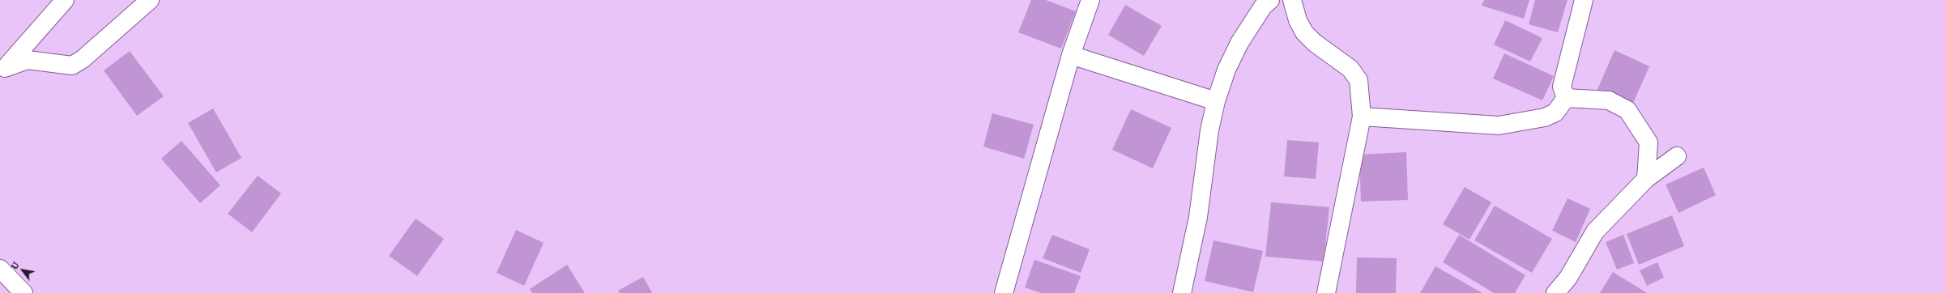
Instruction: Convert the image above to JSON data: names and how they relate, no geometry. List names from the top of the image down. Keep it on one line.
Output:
{"north":"top left"}
